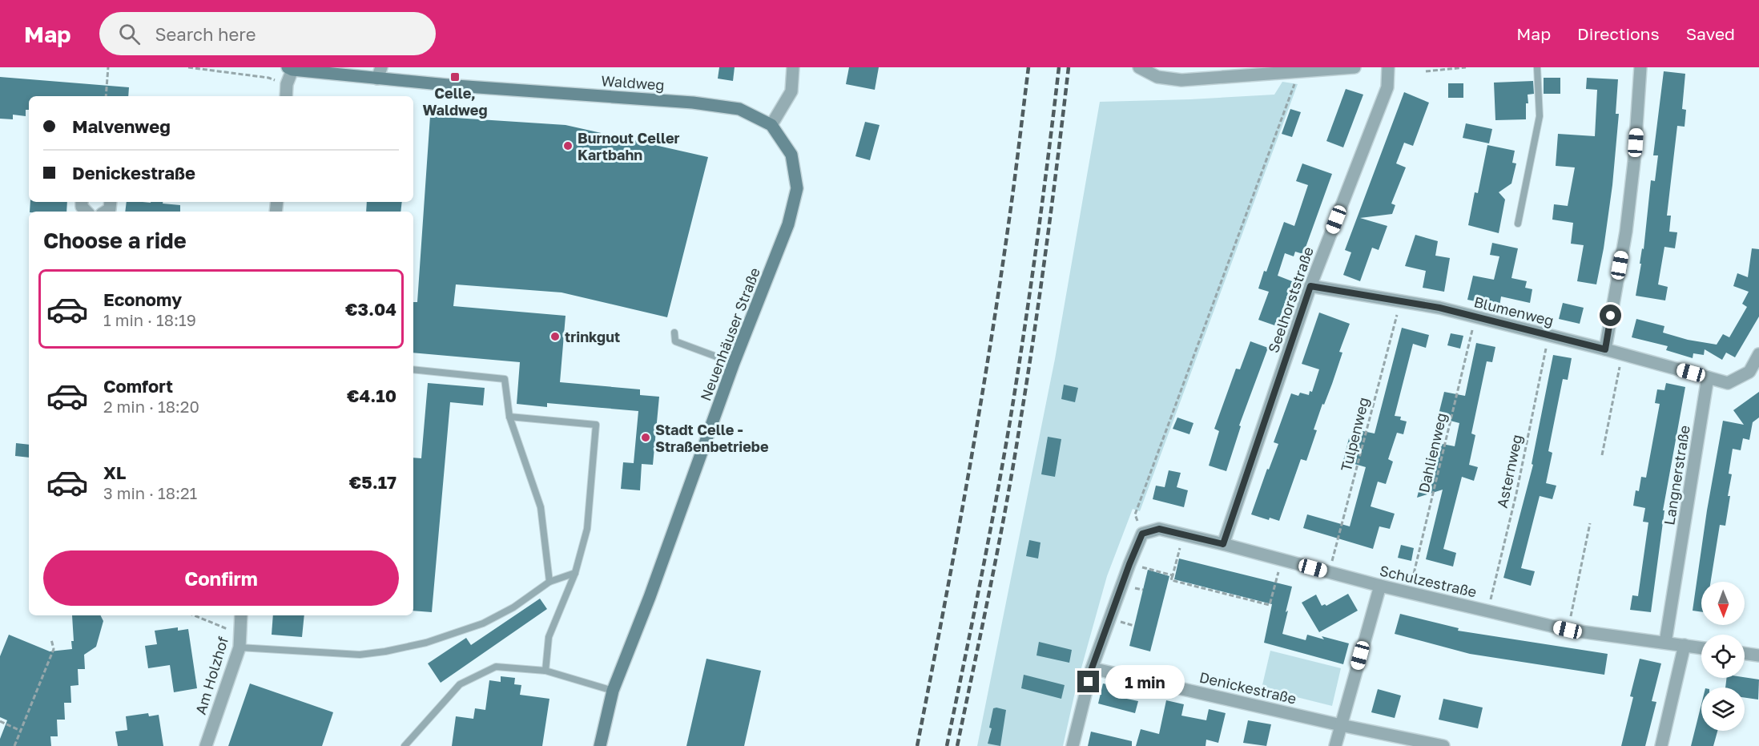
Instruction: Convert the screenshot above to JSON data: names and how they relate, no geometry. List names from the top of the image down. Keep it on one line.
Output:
{"streets":{"street":["Waldweg","Seelhorststraße","Blumenweg","Neuenhäuser Straße","Langnerstraße","Schulzestraße","Am Holzhof","Denickestraße"],"path":["Tulpenweg","Dahlienweg","Asternweg"]},"crossings":[["Waldweg","Neuenhäuser Straße"],["Seelhorststraße","Blumenweg"],["Seelhorststraße","Schulzestraße"],["Blumenweg","Tulpenweg"],["Blumenweg","Dahlienweg"],["Blumenweg","Asternweg"],["Blumenweg","Langnerstraße"],["Tulpenweg","Schulzestraße"],["Dahlienweg","Schulzestraße"],["Asternweg","Schulzestraße"],["Langnerstraße","Schulzestraße"]],"places":{"transit":["Celle, Waldweg"],"other":["Burnout Celler Kartbahn","trinkgut","Stadt Celle - Straßenbetriebe"]},"north":"bottom","page":{"header":"Map","search":"Search here","nav":["Map","Directions","Saved"],"banner":["Malvenweg","Denickestraße"],"heading":"Choose a ride","list":[{"name":"Economy","note":"1 min · 18:19","value":"€3.04"},{"name":"Comfort","note":"2 min · 18:20","value":"€4.10"},{"name":"XL","note":"3 min · 18:21","value":"€5.17"}],"buttons":"Confirm","bubble":"1 min"}}
